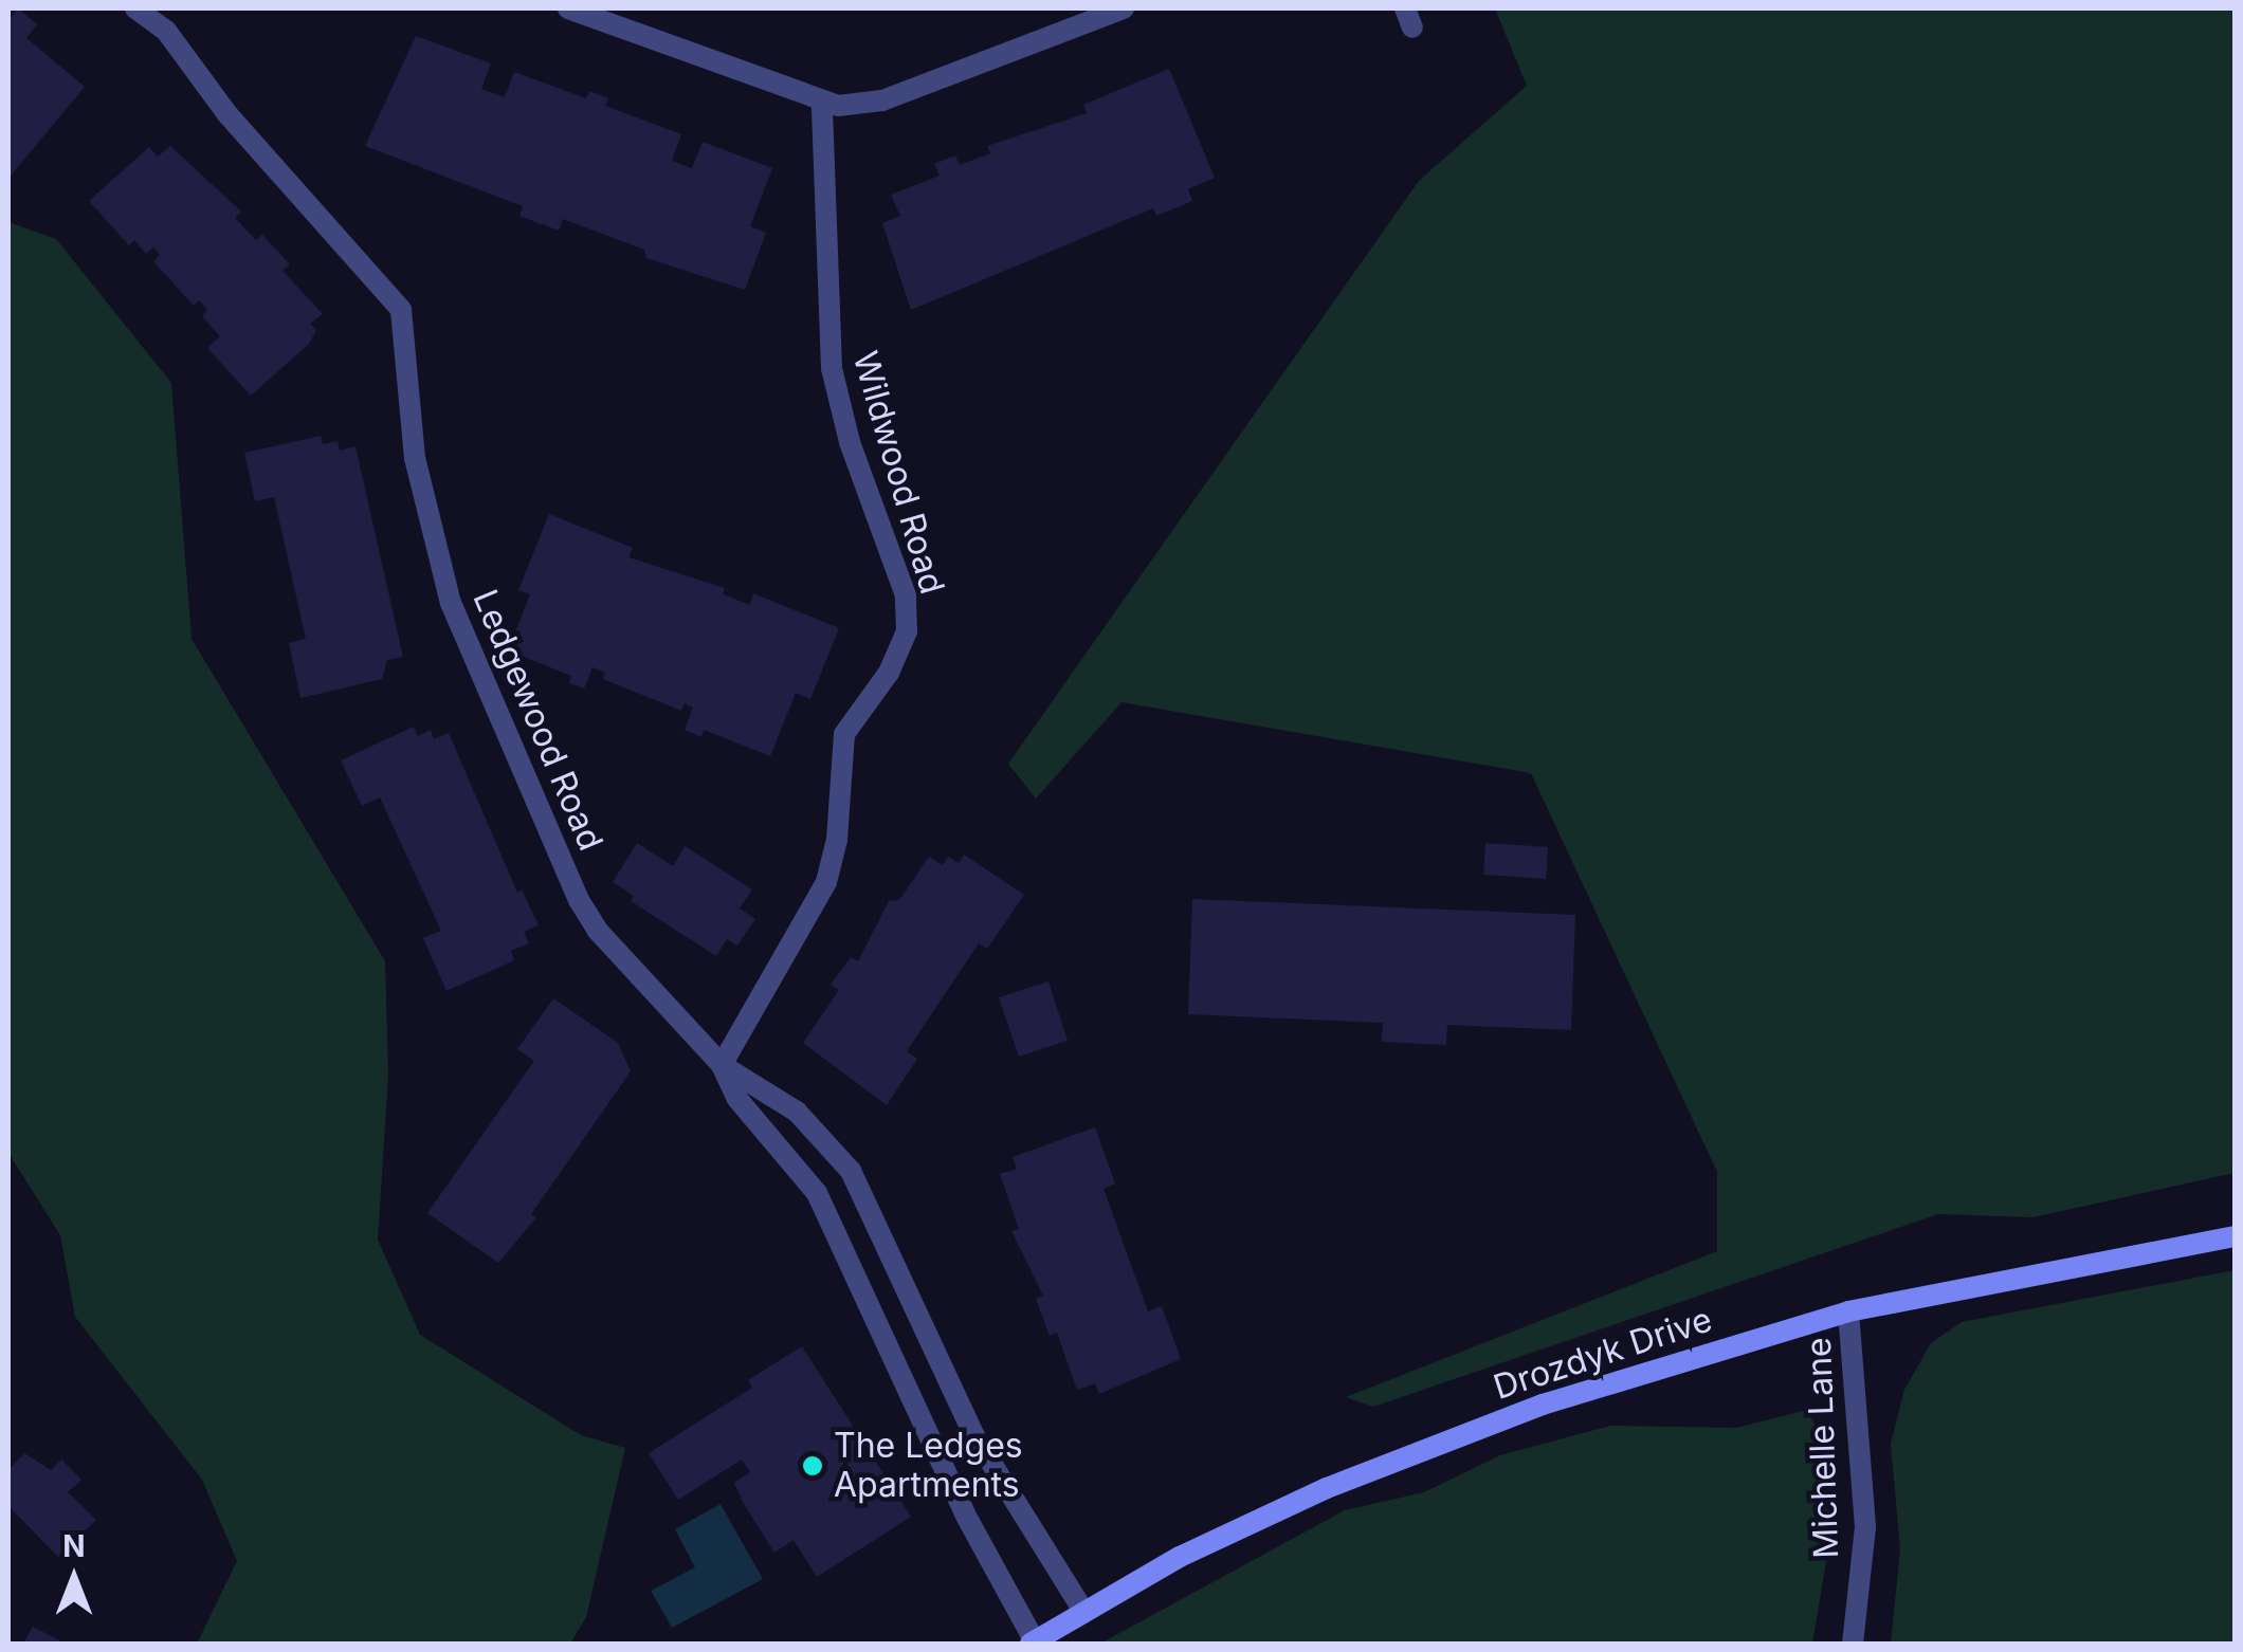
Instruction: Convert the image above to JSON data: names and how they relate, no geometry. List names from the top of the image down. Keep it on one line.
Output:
{"streets":{"street":["Wildwood Road","Ledgewood Road","Drozdyk Drive","Michelle Lane"]},"crossings":[["Wildwood Road","Ledgewood Road"],["Ledgewood Road","Drozdyk Drive"],["Drozdyk Drive","Michelle Lane"]],"places":["The Ledges Apartments"],"north":"top"}
